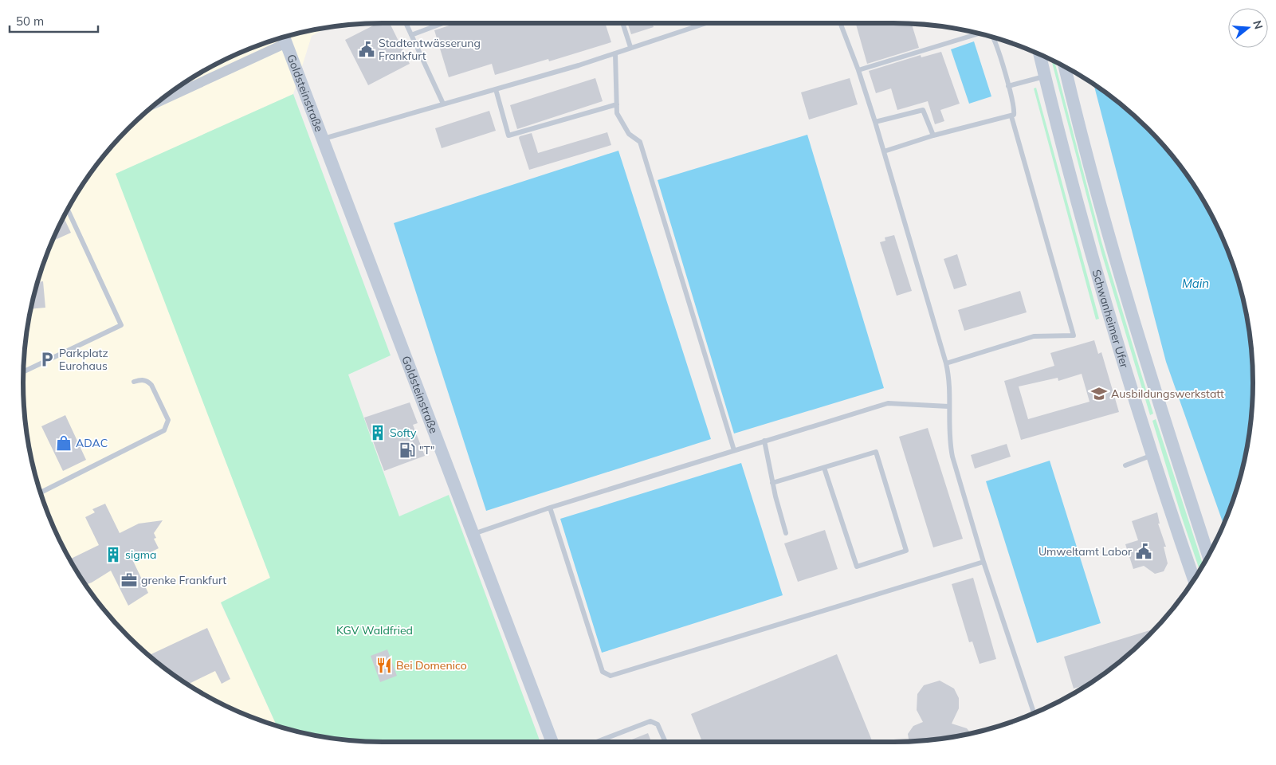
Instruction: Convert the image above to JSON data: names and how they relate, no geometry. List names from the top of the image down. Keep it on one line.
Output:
{"streets":{"main road":["Goldsteinstraße","Schwanheimer Ufer"]},"water":["Main"],"parks":["KGV Waldfried"],"places":{"public building":["Stadtentwässerung Frankfurt","Umweltamt Labor"],"parking":["Parkplatz Eurohaus"],"school or university":["Ausbildungswerkstatt"],"building":["Softy","sigma"],"shop":["ADAC"],"fuel station":["\"T\""],"office":["grenke Frankfurt"],"restaurant":["Bei Domenico"]},"scale_bar":"50 m","north":"right"}
